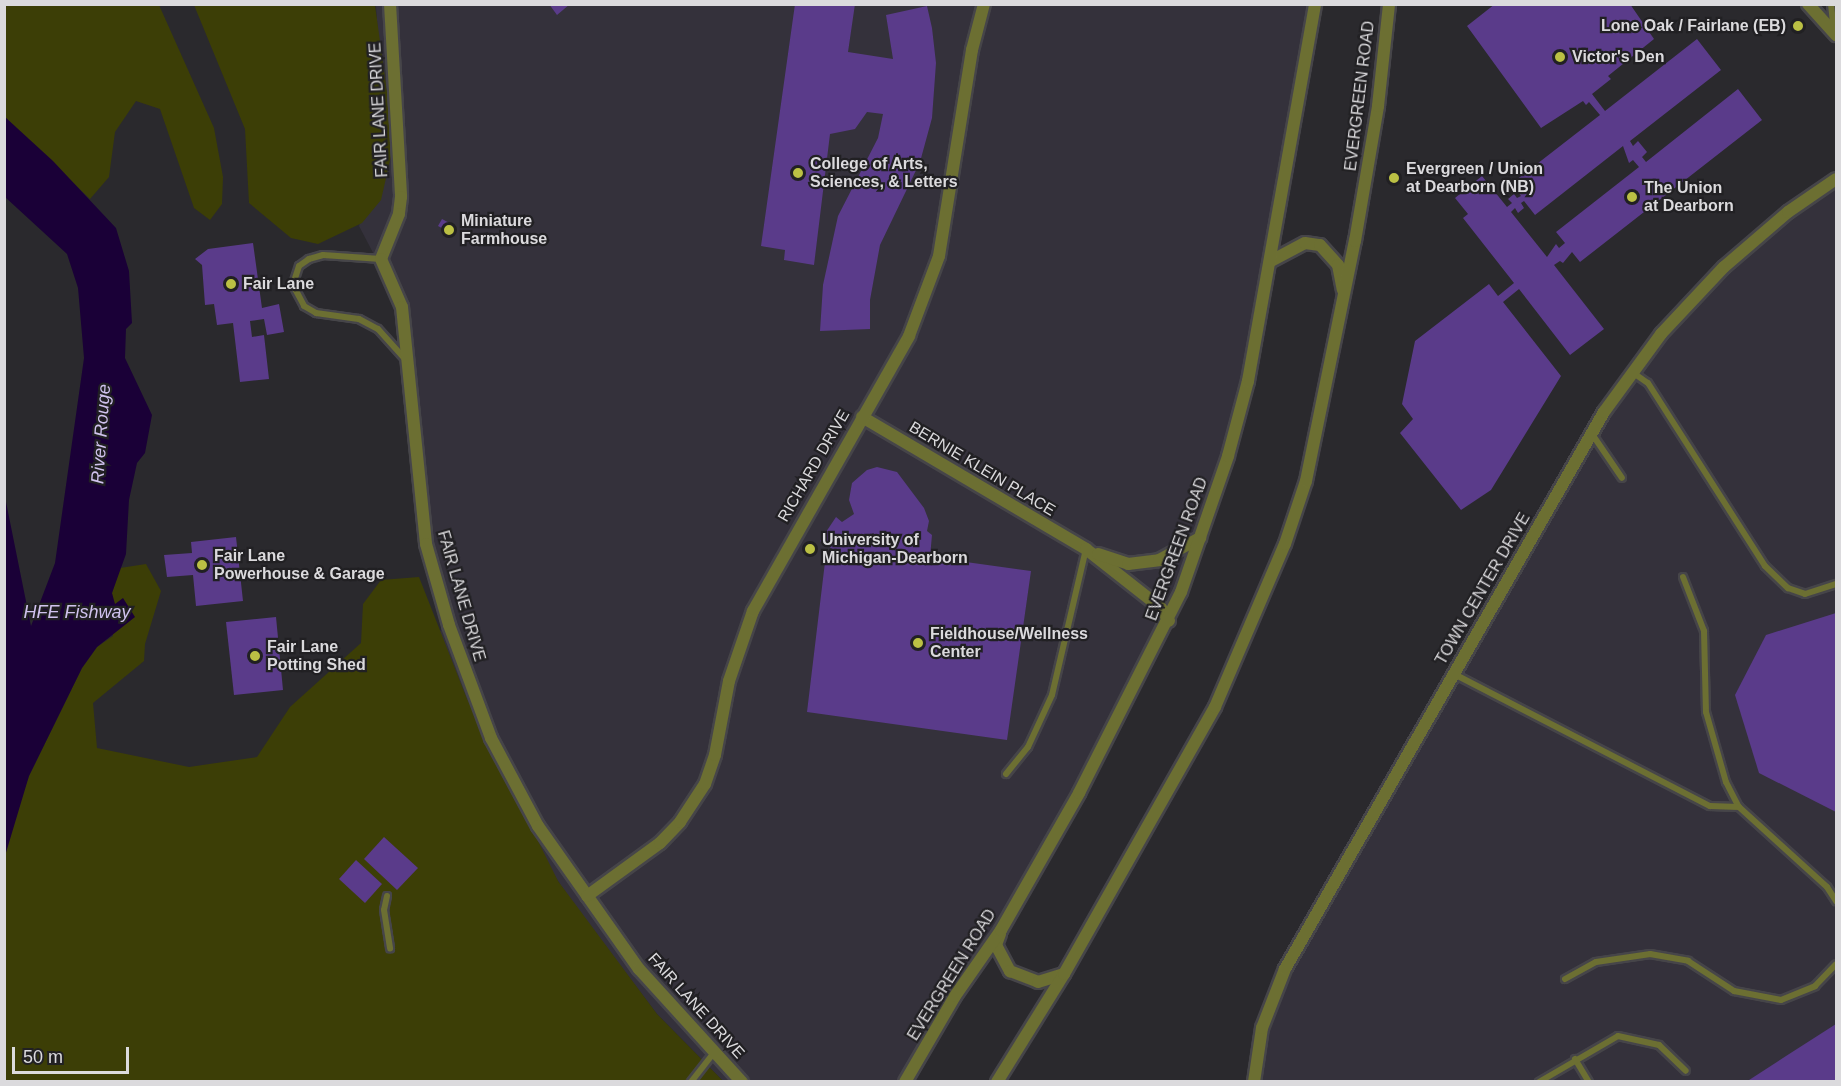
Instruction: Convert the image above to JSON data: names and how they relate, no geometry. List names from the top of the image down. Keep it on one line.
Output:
{"streets":{"street":["EVERGREEN ROAD","FAIR LANE DRIVE","RICHARD DRIVE","BERNIE KLEIN PLACE","TOWN CENTER DRIVE"]},"crossings":[["EVERGREEN ROAD","BERNIE KLEIN PLACE"],["FAIR LANE DRIVE","RICHARD DRIVE"],["RICHARD DRIVE","BERNIE KLEIN PLACE"]],"water":["River Rouge","HFE Fishway"],"places":["Lone Oak / Fairlane (EB)","Victor's Den","College of Arts, Sciences, & Letters","Evergreen / Union at Dearborn (NB)","The Union at Dearborn","Miniature Farmhouse","Fair Lane","University of Michigan-Dearborn","Fair Lane Powerhouse & Garage","Fieldhouse/Wellness Center","Fair Lane Potting Shed"],"scale_bar":"50 m"}
